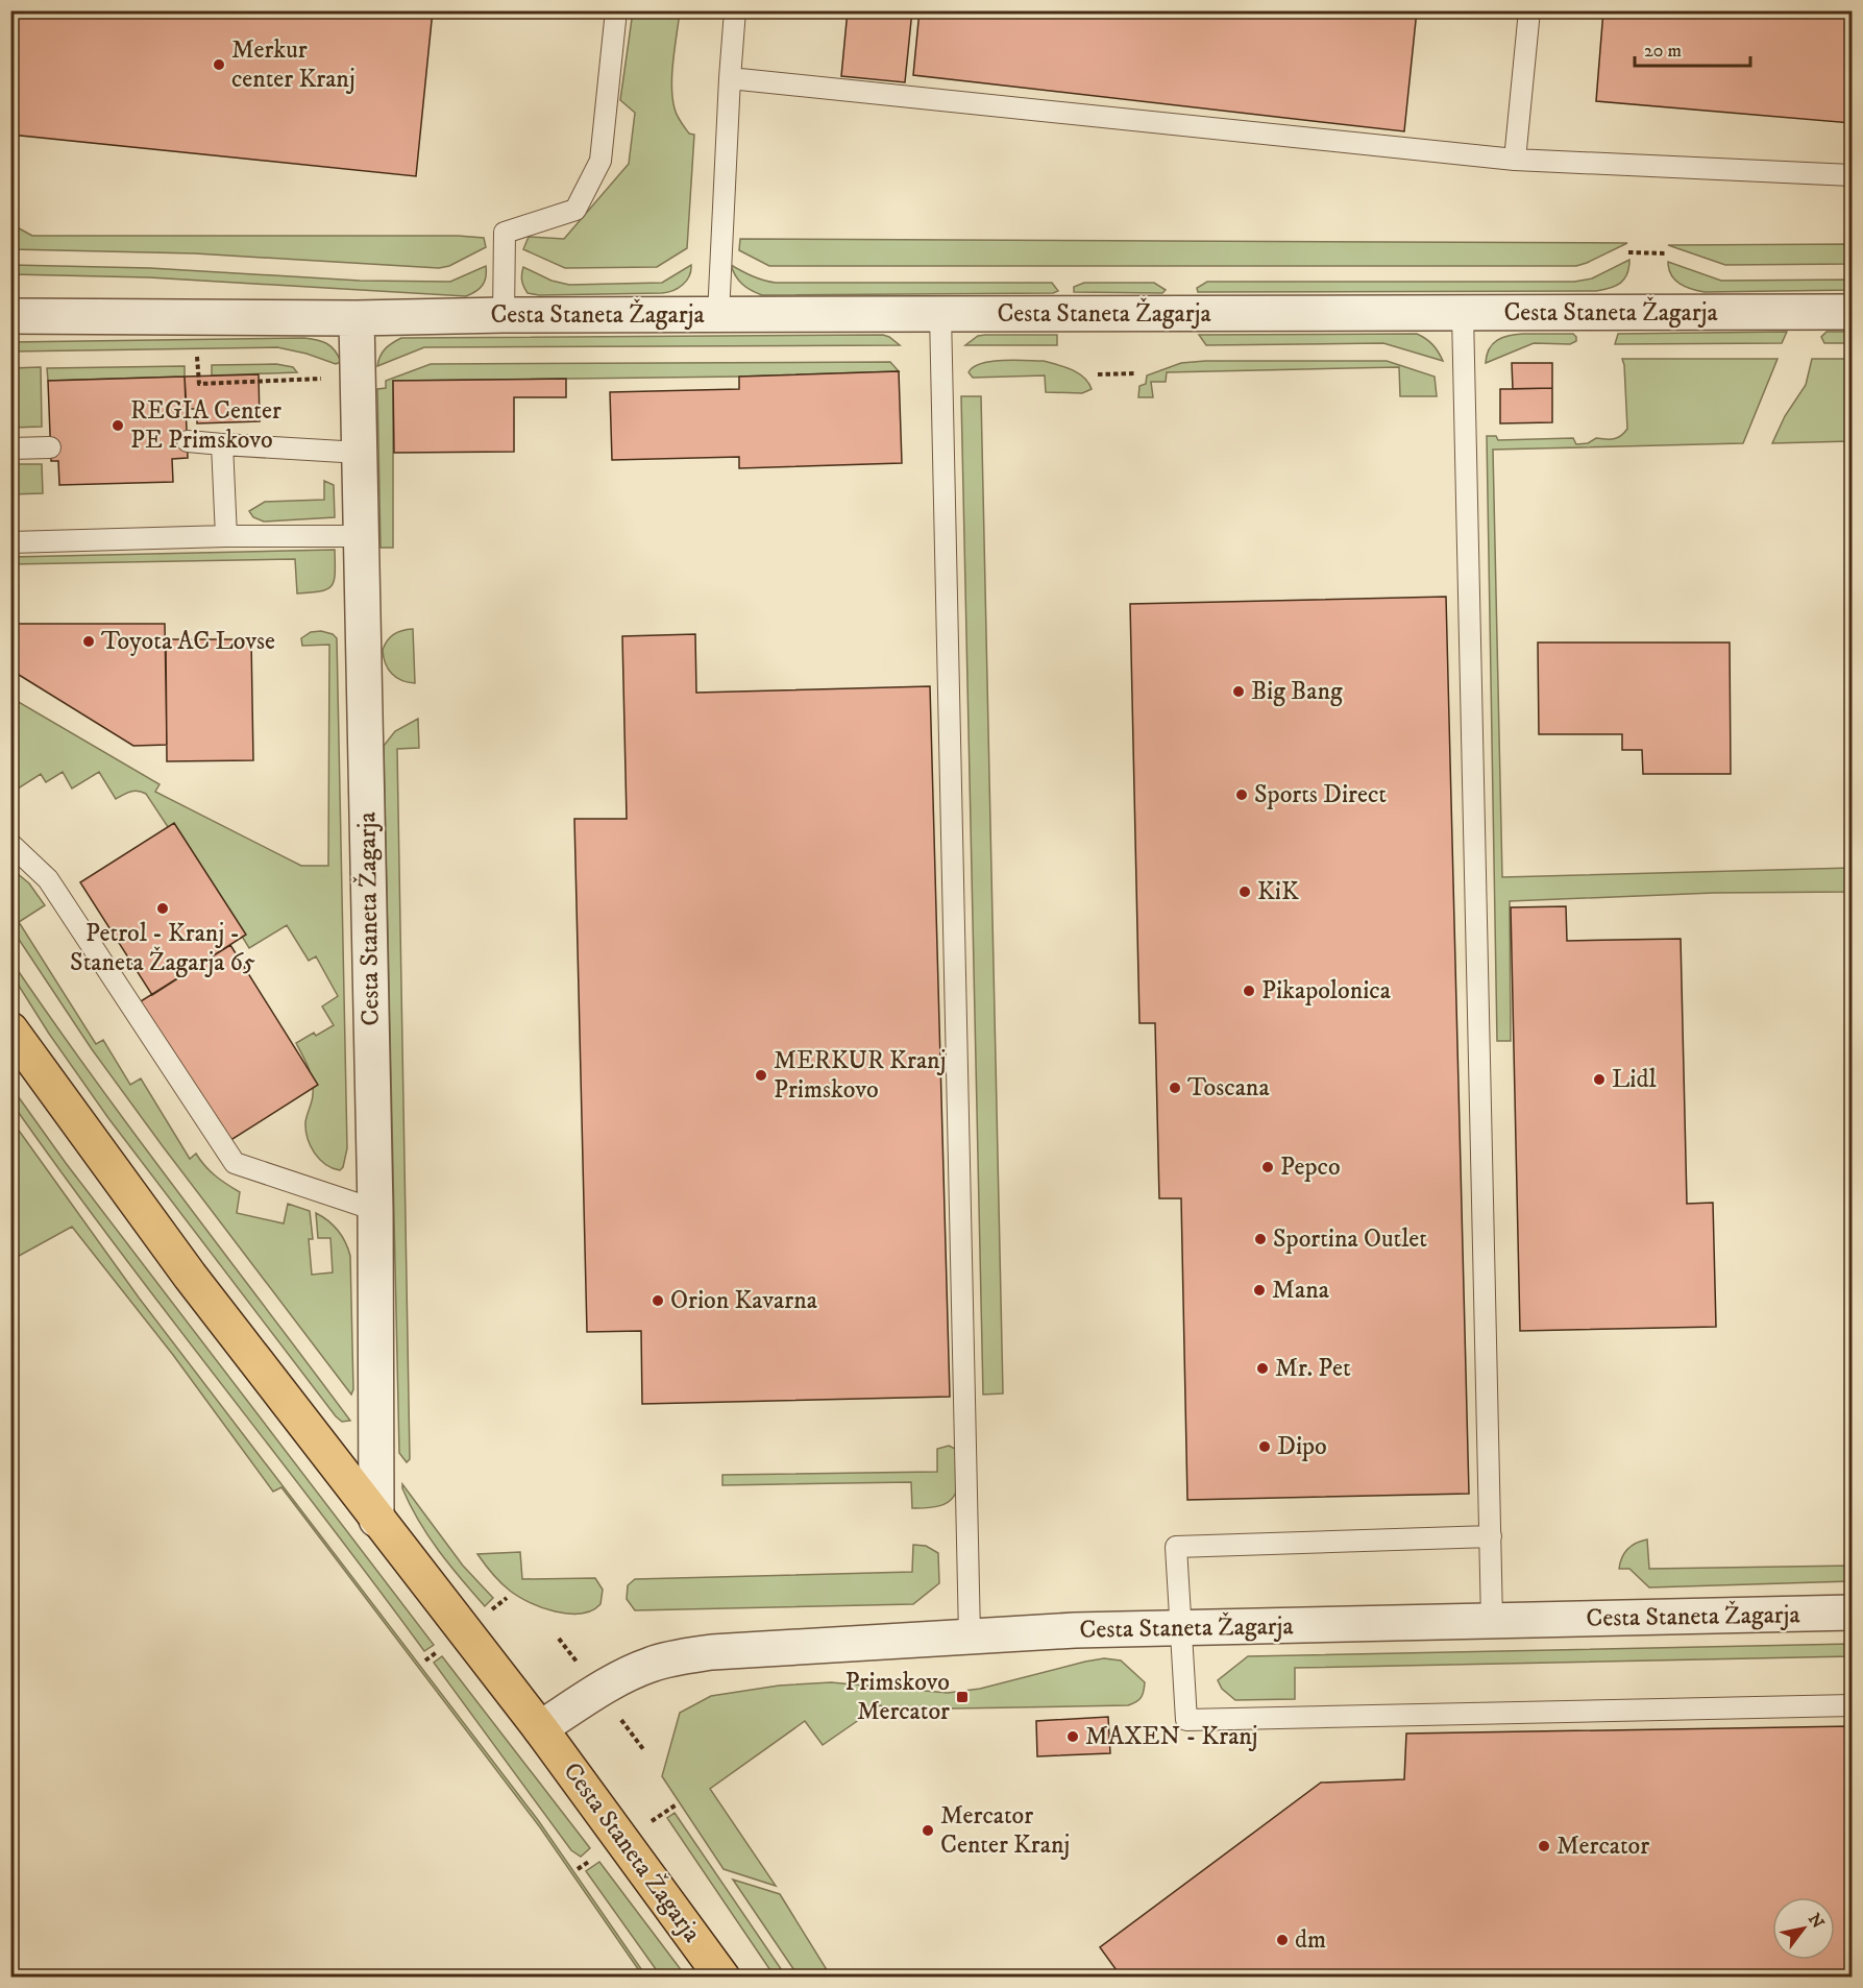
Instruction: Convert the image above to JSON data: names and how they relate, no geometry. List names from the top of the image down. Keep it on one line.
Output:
{"streets":{"main road":["Cesta Staneta Žagarja"]},"places":{"other":["Merkur center Kranj","REGIA Center PE Primskovo","Toyota AC Lovse","Big Bang","Sports Direct","KiK","Petrol - Kranj - Staneta Žagarja 65","Pikapolonica","MERKUR Kranj Primskovo","Lidl","Toscana","Pepco","Sportina Outlet","Mana","Orion Kavarna","Mr. Pet","Dipo","MAXEN - Kranj","Mercator Center Kranj","Mercator","dm"],"transit":["Primskovo Mercator"]},"scale_bar":"20 m","north":"top right"}
